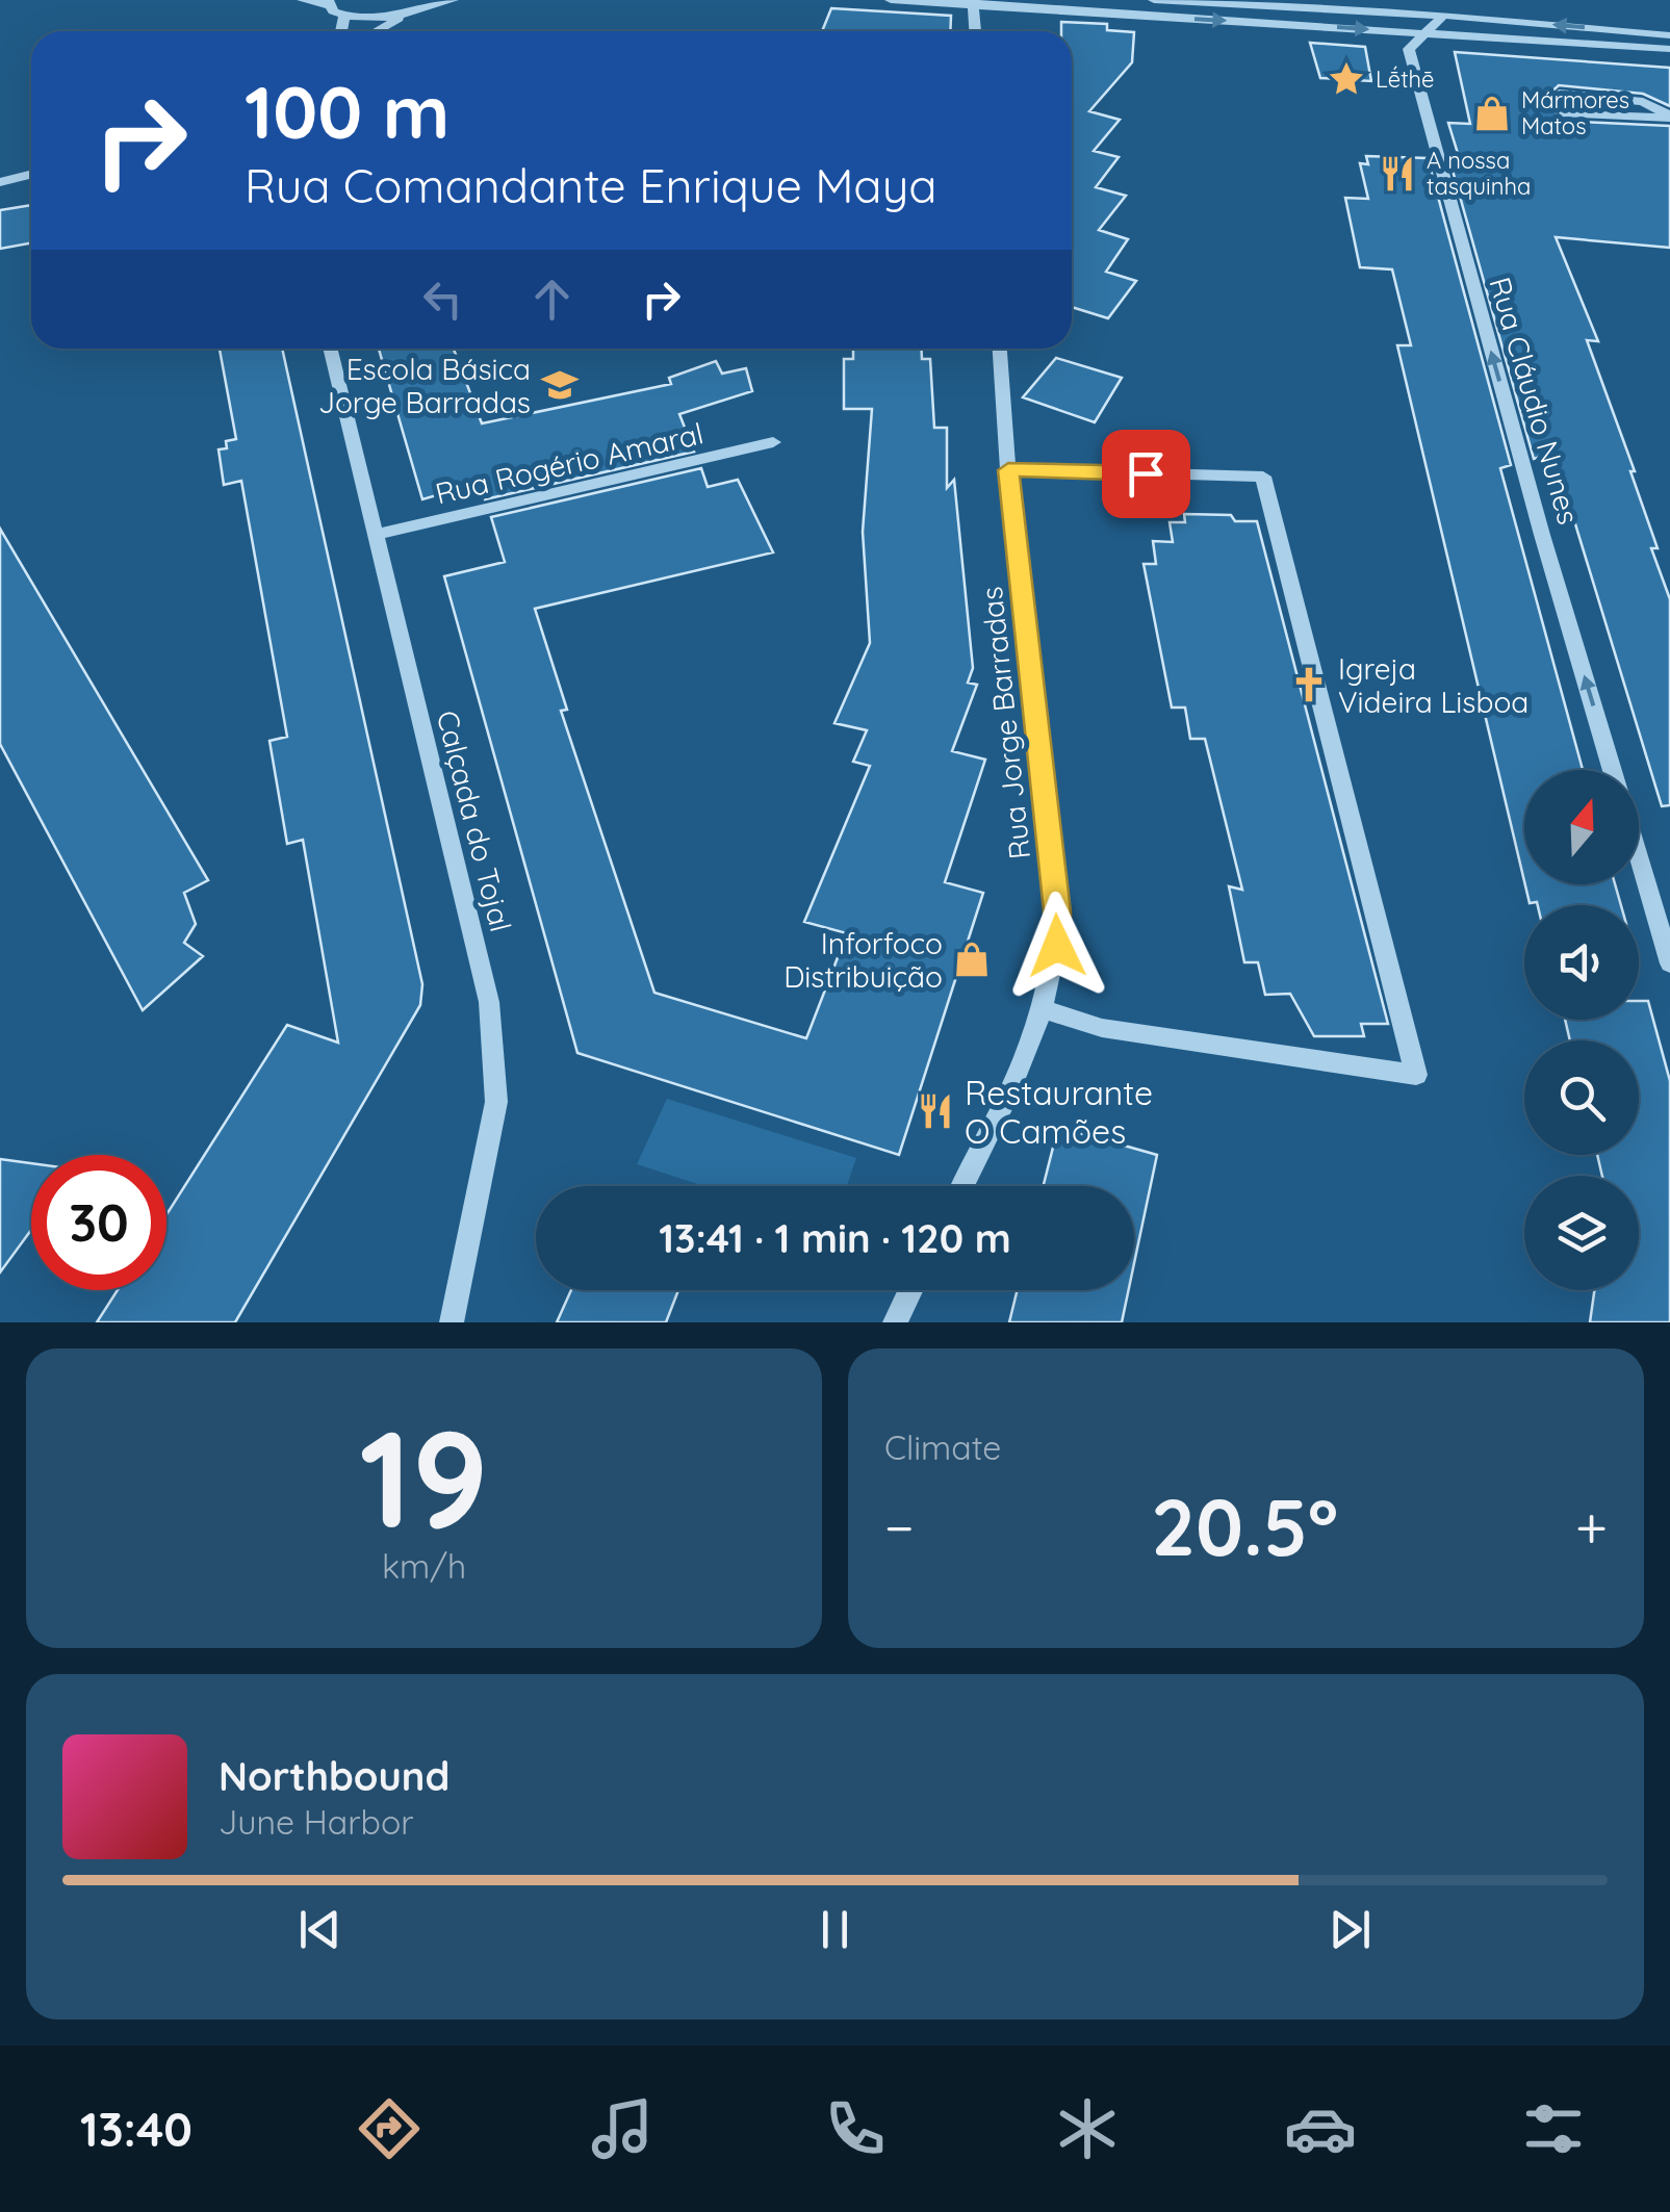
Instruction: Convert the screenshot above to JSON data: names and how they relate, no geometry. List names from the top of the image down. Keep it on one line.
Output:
{"streets":{"street":["Rua Cláudio Nunes","Rua Rogério Amaral","Rua Jorge Barradas","Calçada do Tojal"]},"crossings":[["Rua Rogério Amaral","Calçada do Tojal"]],"one_way":["Rua Cláudio Nunes"],"places":{"place":["Lḗthē"],"shop":["Mármores Matos","Inforfoco Distribuição"],"restaurant":["A nossa tasquinha","Restaurante O Camões"],"school or university":["Escola Básica Jorge Barradas"],"church":["Igreja Videira Lisboa"]},"north":"top","page":{"turn":["100 m","Rua Comandante Enrique Maya"],"limit":"30","trip":"13:41 · 1 min · 120 m","tile":[["19","km/h"],"Climate"],"heat":["−","20.5°","+"],"song":["Northbound","June Harbor"],"tabs":"13:40"}}
